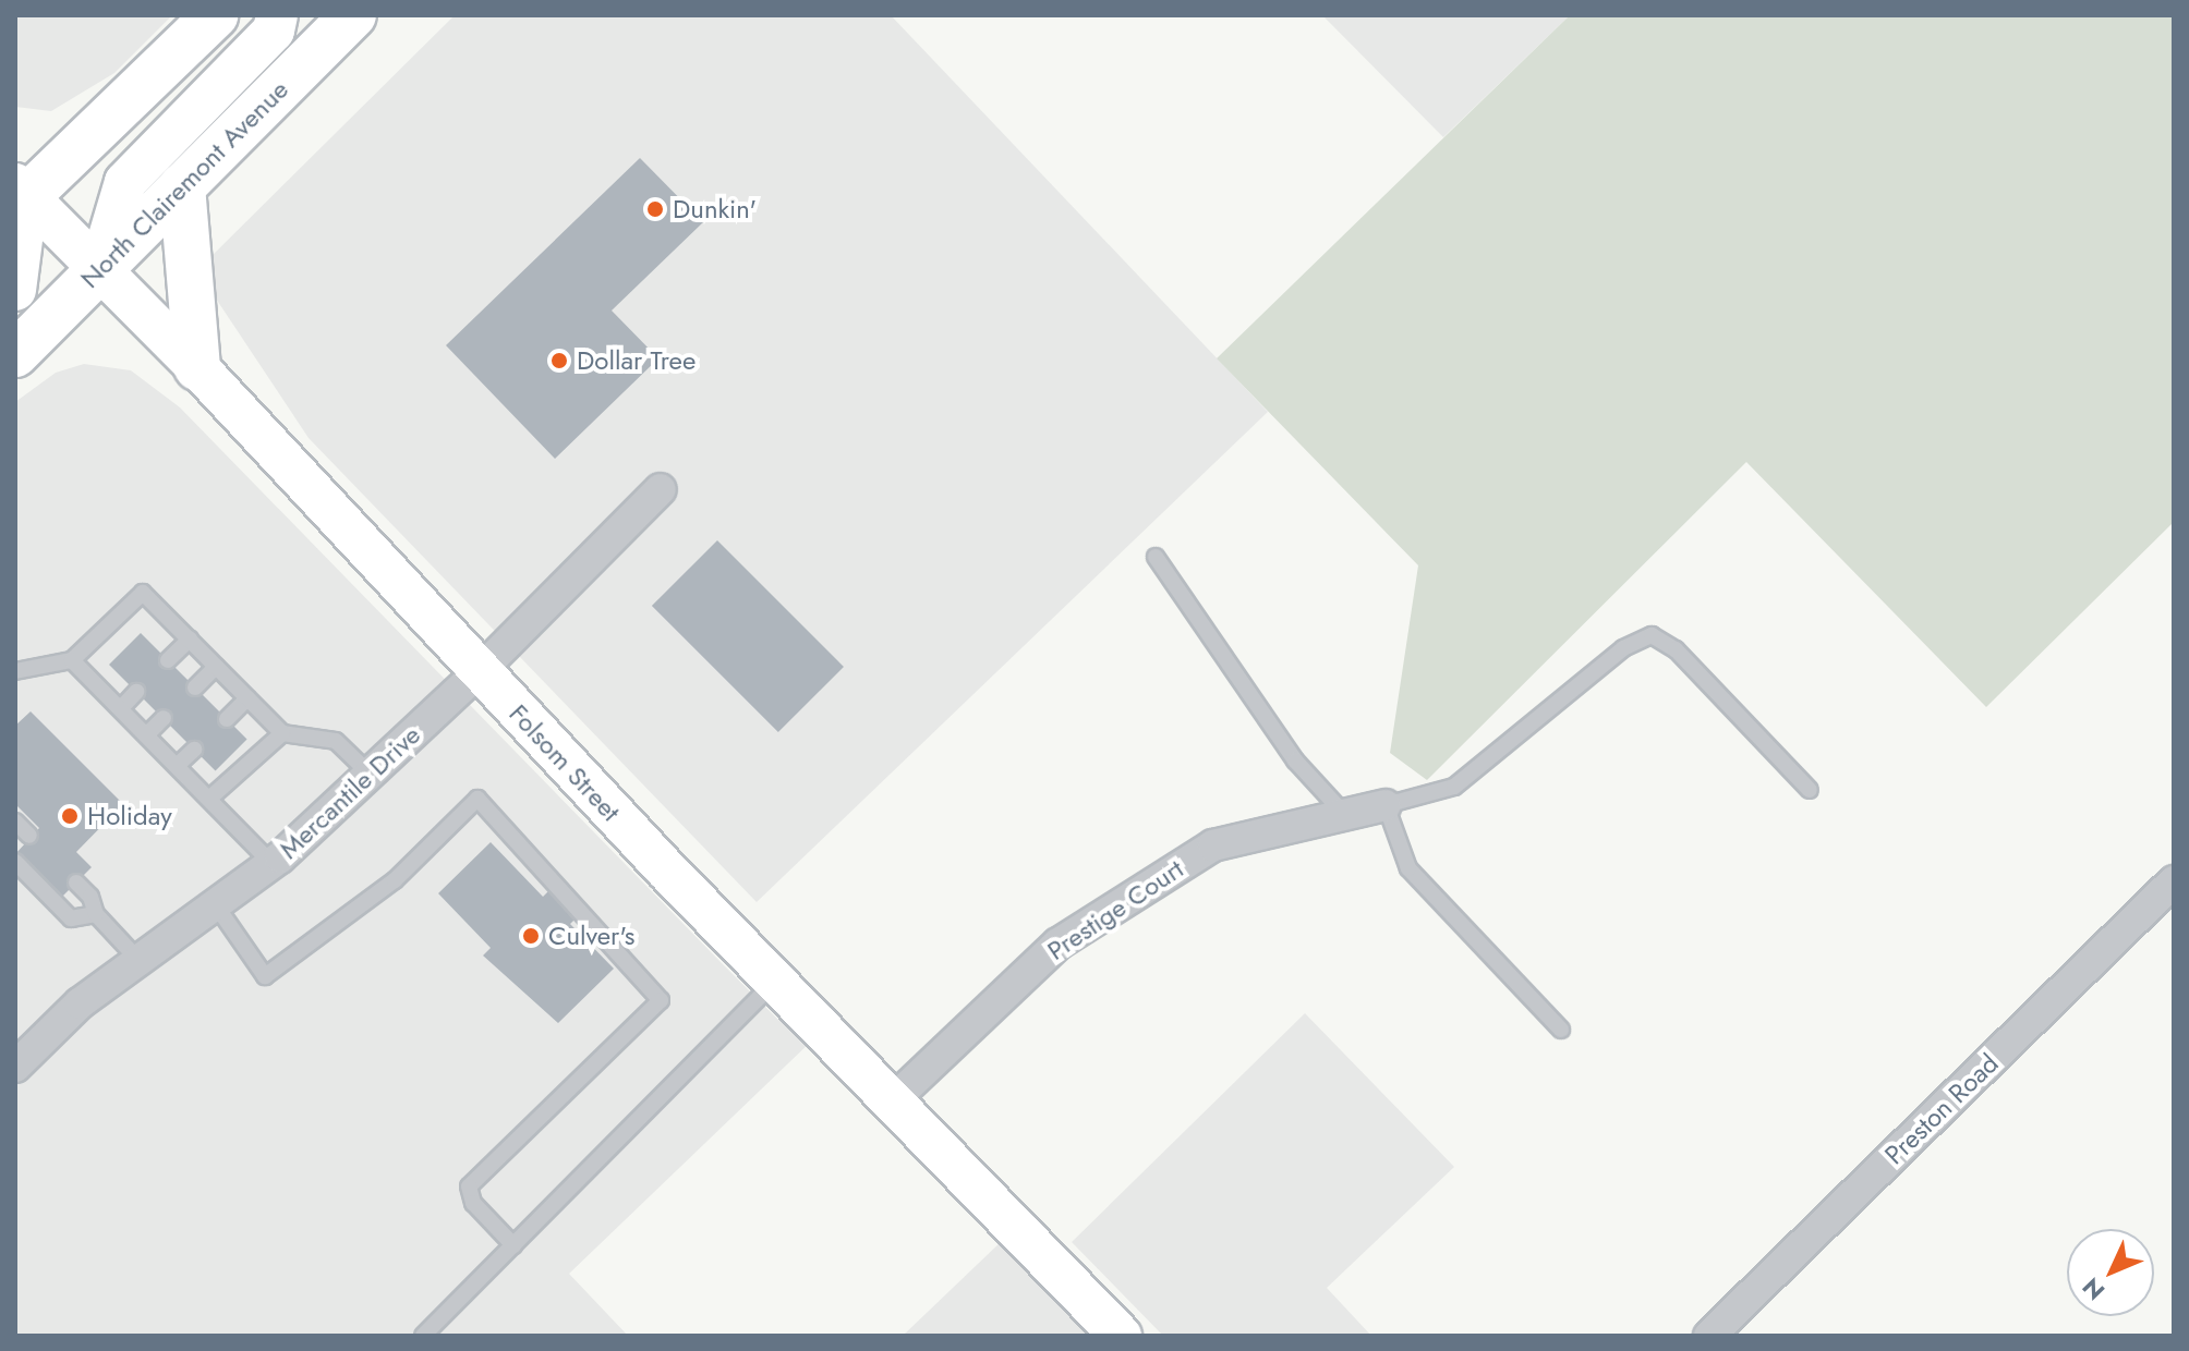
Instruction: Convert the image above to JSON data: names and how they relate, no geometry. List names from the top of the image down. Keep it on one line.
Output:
{"streets":{"main road":["North Clairemont Avenue"],"street":["Folsom Street","Mercantile Drive","Prestige Court","Preston Road"]},"crossings":[["North Clairemont Avenue","Folsom Street"],["Folsom Street","Mercantile Drive"],["Folsom Street","Prestige Court"]],"places":["Dunkin'","Dollar Tree","Holiday","Culver's"],"north":"bottom left"}
